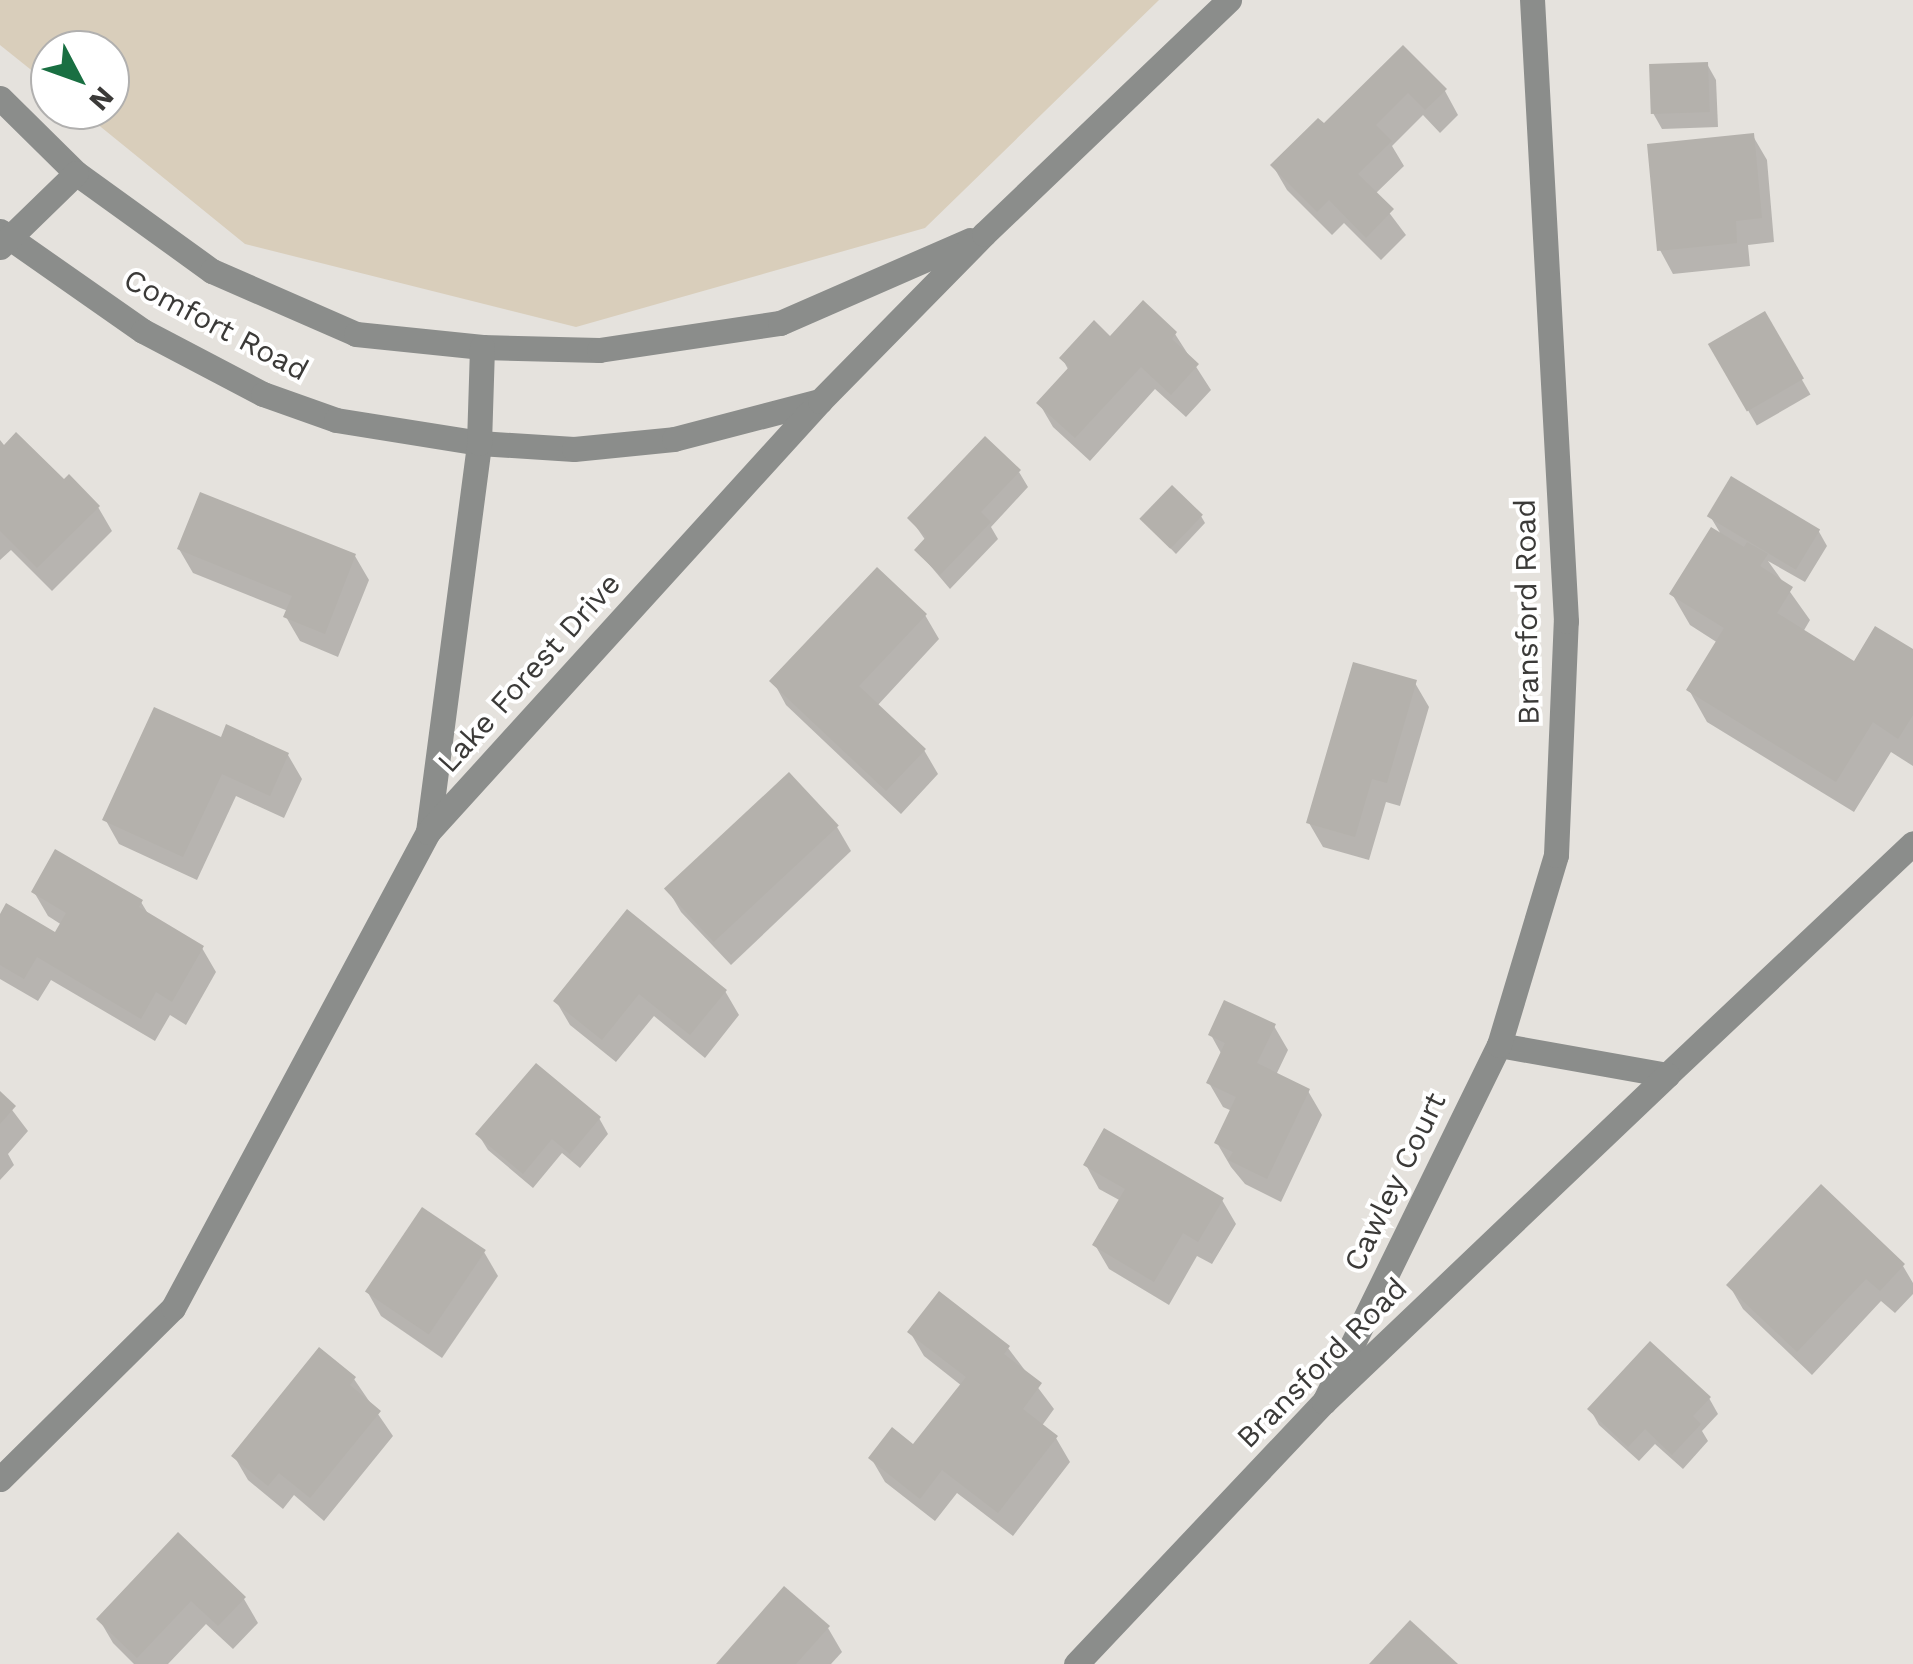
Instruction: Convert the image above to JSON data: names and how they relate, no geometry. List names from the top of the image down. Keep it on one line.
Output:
{"streets":{"street":["Comfort Road","Bransford Road","Lake Forest Drive","Cawley Court"]},"crossings":[["Comfort Road","Lake Forest Drive"],["Bransford Road","Cawley Court"]],"north":"bottom right"}
